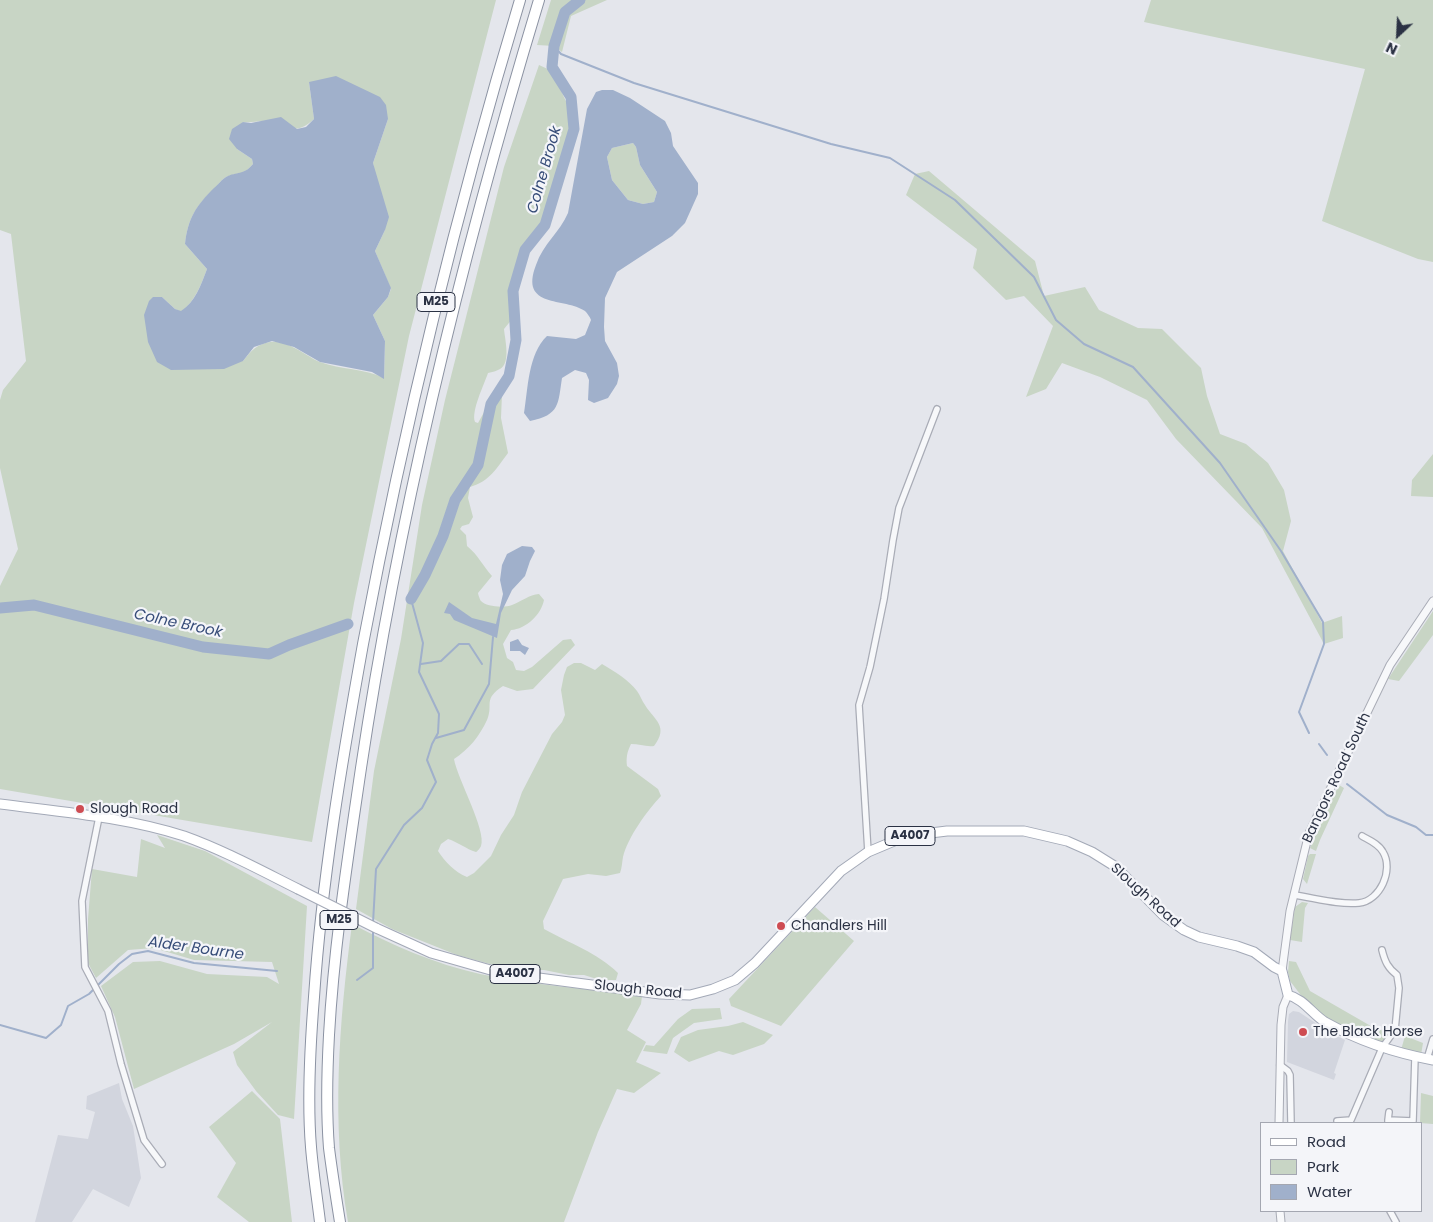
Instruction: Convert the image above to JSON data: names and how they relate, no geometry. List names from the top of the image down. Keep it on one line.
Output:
{"streets":{"highway":["M25"],"main road":["A4007","Slough Road"],"street":["Bangors Road South"]},"crossings":[["Bangors Road South","Slough Road"],["A4007","Slough Road"]],"water":["Colne Brook","Alder Bourne"],"places":["Slough Road","Chandlers Hill","The Black Horse"],"legend":["Road","Park","Water"],"north":"bottom left"}
